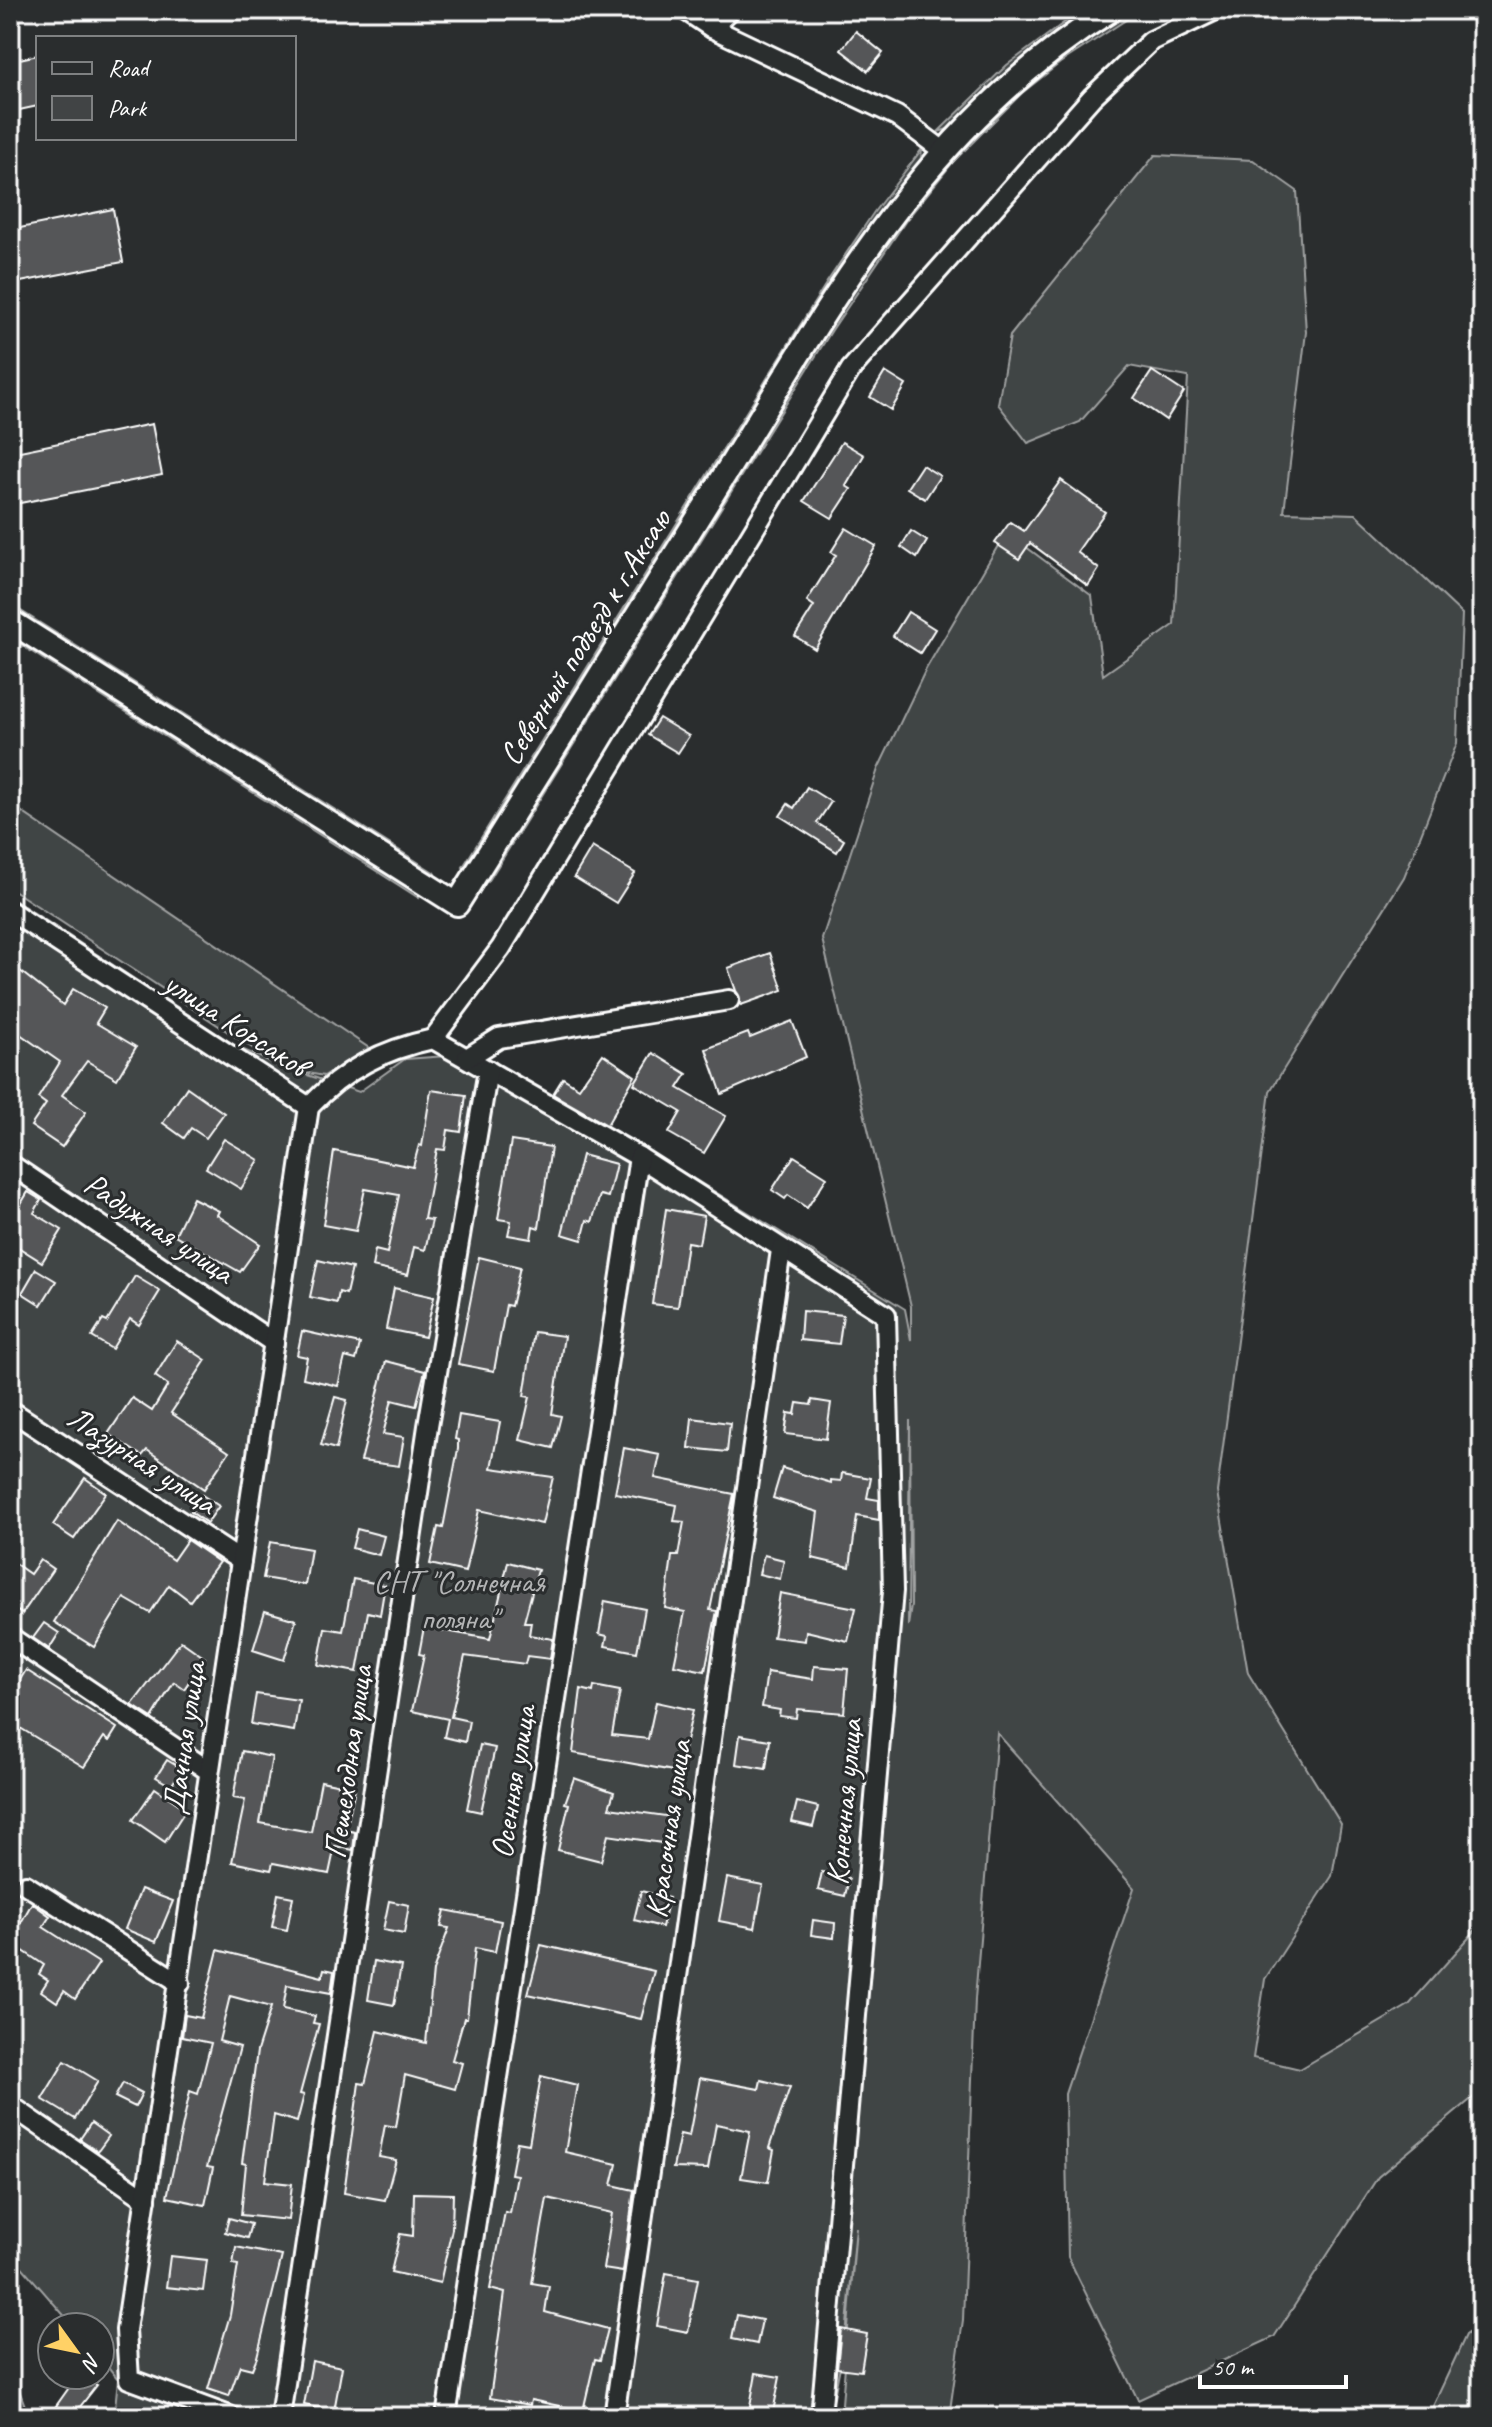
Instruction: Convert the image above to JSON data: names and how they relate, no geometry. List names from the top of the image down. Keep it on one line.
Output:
{"streets":{"street":["Северный подъезд к г.Аксаю","улица Корсаков","Радужная улица","Лазурная улица","Дачная улица","Пешеходная улица","Осенняя улица","Конечная улица","Красочная улица"]},"crossings":[["улица Корсаков","Дачная улица"],["Радужная улица","Дачная улица"],["Лазурная улица","Дачная улица"],["Конечная улица","Красочная улица"]],"parks":["СНТ \"Солнечная поляна\""],"legend":["Road","Park"],"scale_bar":"50 m","north":"bottom right"}
